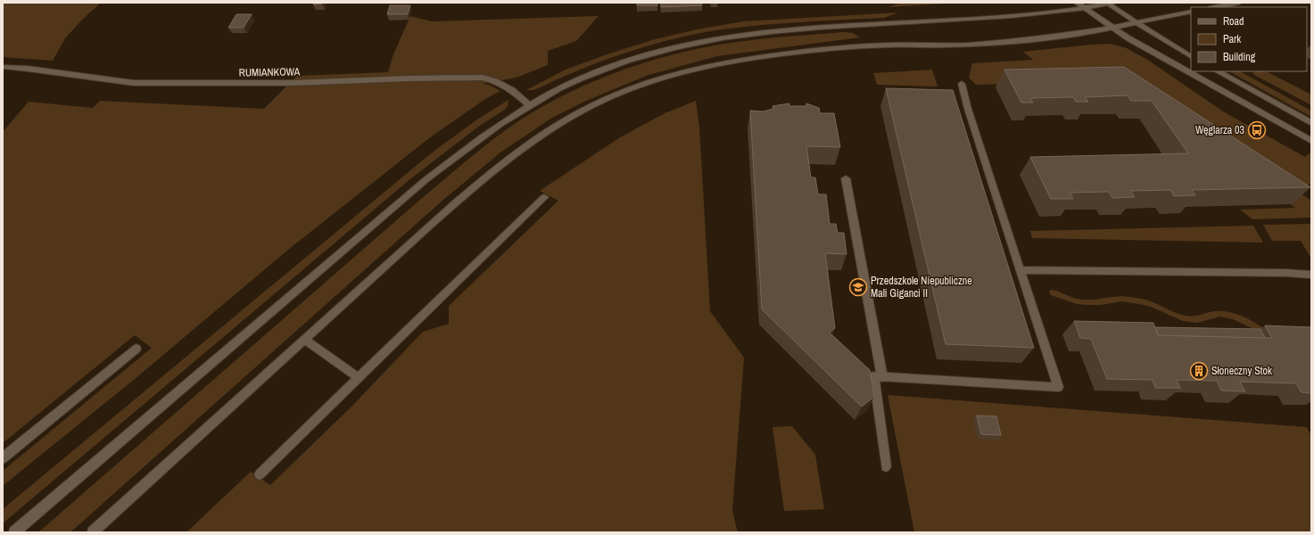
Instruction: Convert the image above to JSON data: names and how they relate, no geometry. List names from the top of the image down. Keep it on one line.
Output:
{"streets":{"street":["RUMIANKOWA"]},"places":{"bus stop":["Węglarza 03"],"school or university":["Przedszkole Niepubliczne Mali Giganci II"],"building":["Słoneczny Stok"]},"legend":["Road","Park","Building"]}
